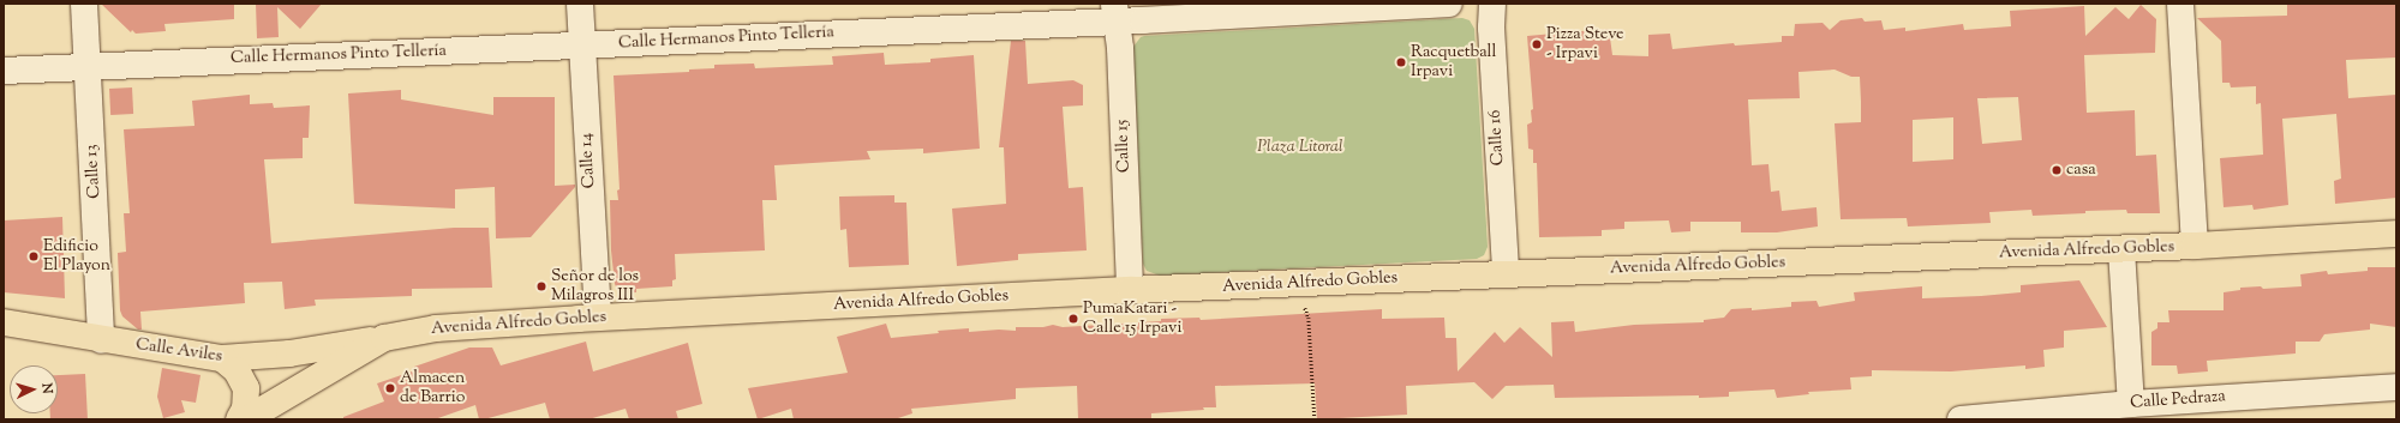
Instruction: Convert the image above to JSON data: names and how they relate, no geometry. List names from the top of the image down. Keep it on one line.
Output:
{"streets":{"main road":["Avenida Alfredo Gobles","Calle Aviles"],"street":["Calle Hermanos Pinto Tellería","Calle 16","Calle 15","Calle 14","Calle 13","Calle Pedraza"]},"crossings":[["Calle Hermanos Pinto Tellería","Calle 15"],["Calle Hermanos Pinto Tellería","Calle 14"],["Calle Hermanos Pinto Tellería","Calle 13"],["Calle 16","Avenida Alfredo Gobles"],["Calle 15","Avenida Alfredo Gobles"],["Calle 14","Avenida Alfredo Gobles"],["Calle 13","Calle Aviles"],["Avenida Alfredo Gobles","Calle Aviles"]],"parks":["Plaza Litoral"],"places":["Pizza Steve - Irpavi","Racquetball Irpavi","casa","Edificio El Playon","Señor de los Milagros III","PumaKatari - Calle 15 Irpavi","Almacen de Barrio"],"north":"right"}
